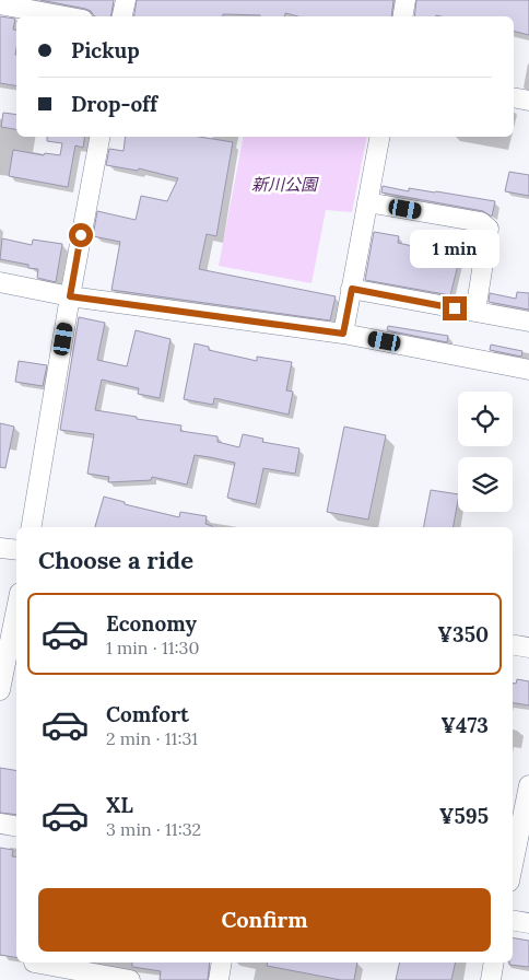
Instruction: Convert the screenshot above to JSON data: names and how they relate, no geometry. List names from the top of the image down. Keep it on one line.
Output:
{"parks":["新川公園"],"page":{"banner":["Pickup","Drop-off"],"bubble":"1 min","heading":"Choose a ride","list":[{"name":"Economy","note":"1 min · 11:30","value":"¥350"},{"name":"Comfort","note":"2 min · 11:31","value":"¥473"},{"name":"XL","note":"3 min · 11:32","value":"¥595"}],"buttons":"Confirm"}}
